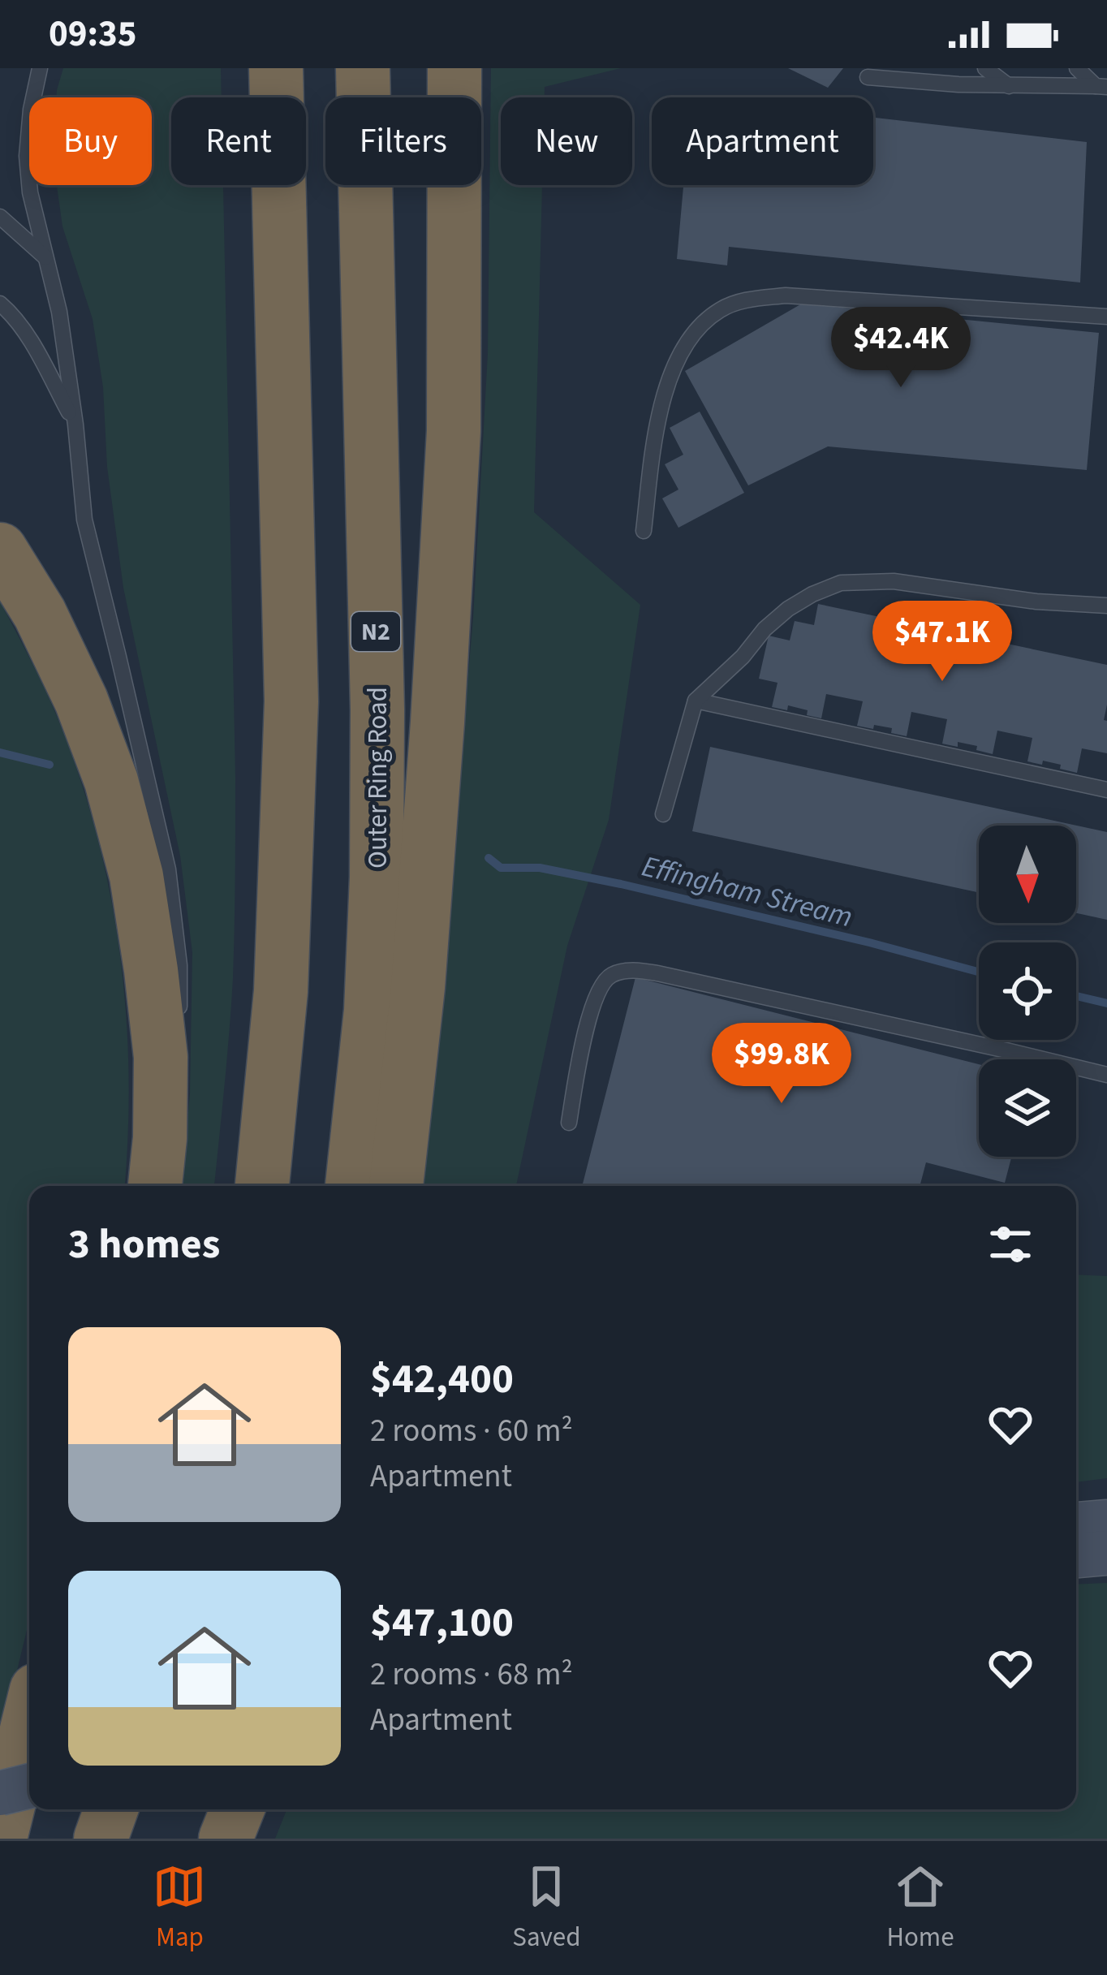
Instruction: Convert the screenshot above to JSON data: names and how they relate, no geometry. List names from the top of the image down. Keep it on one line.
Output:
{"streets":{"highway":["N2","Outer Ring Road"]},"water":["Effingham Stream"],"north":"bottom","page":{"status":"09:35","chip":["Buy","Rent","Filters","New","Apartment"],"price":["$42.4K","$47.1K","$99.8K"],"heading":"3 homes","list":[{"name":"$42,400","note":"2 rooms · 60 m² · Apartment"},{"name":"$47,100","note":"2 rooms · 68 m² · Apartment"}],"tabs":["Map","Saved","Home"]}}
